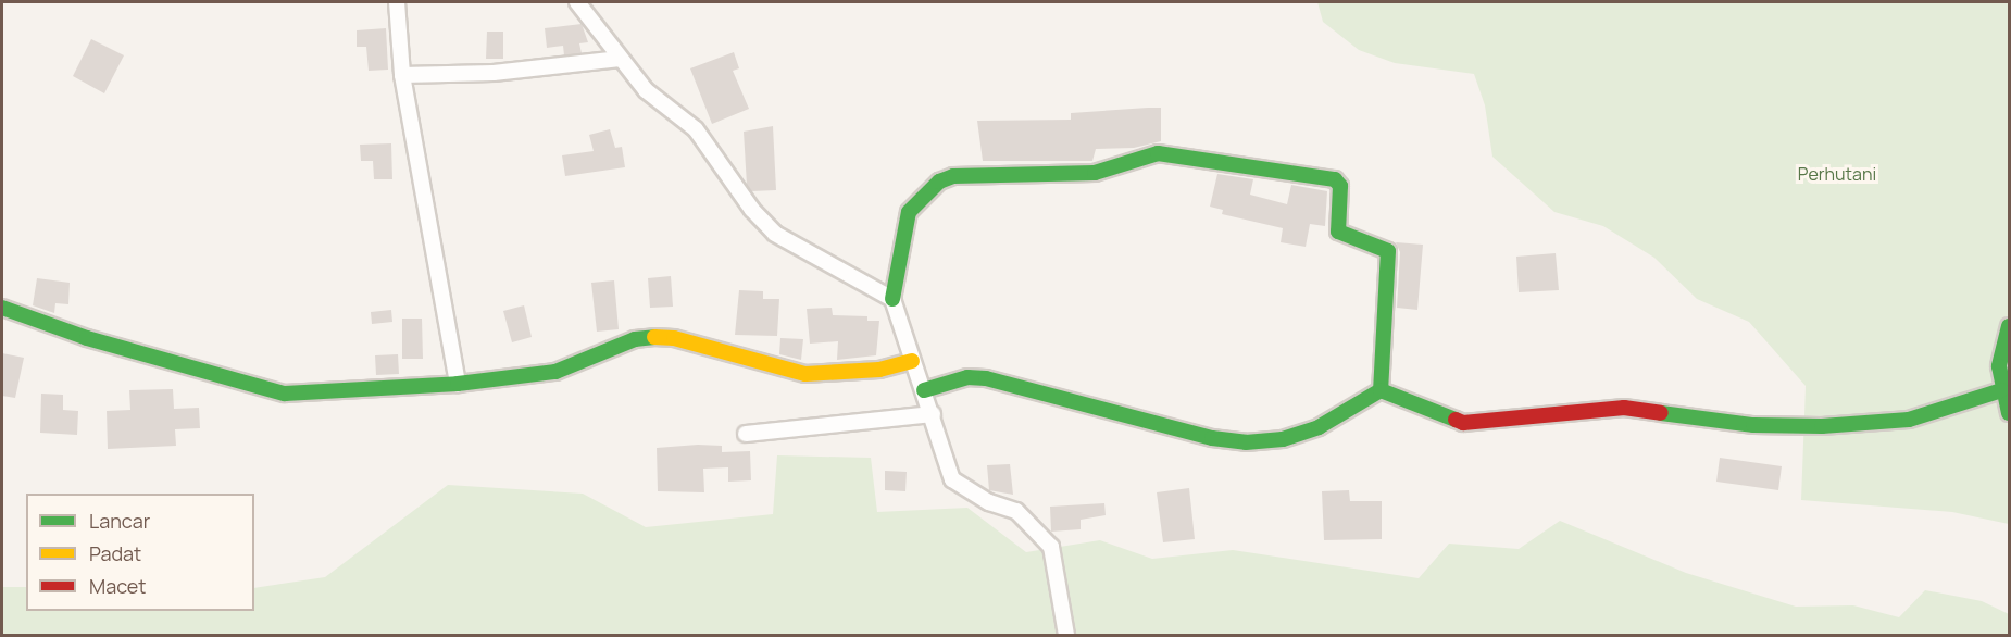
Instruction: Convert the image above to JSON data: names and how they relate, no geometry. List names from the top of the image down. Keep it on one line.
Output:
{"parks":["Perhutani"],"legend":["Lancar","Padat","Macet"]}
